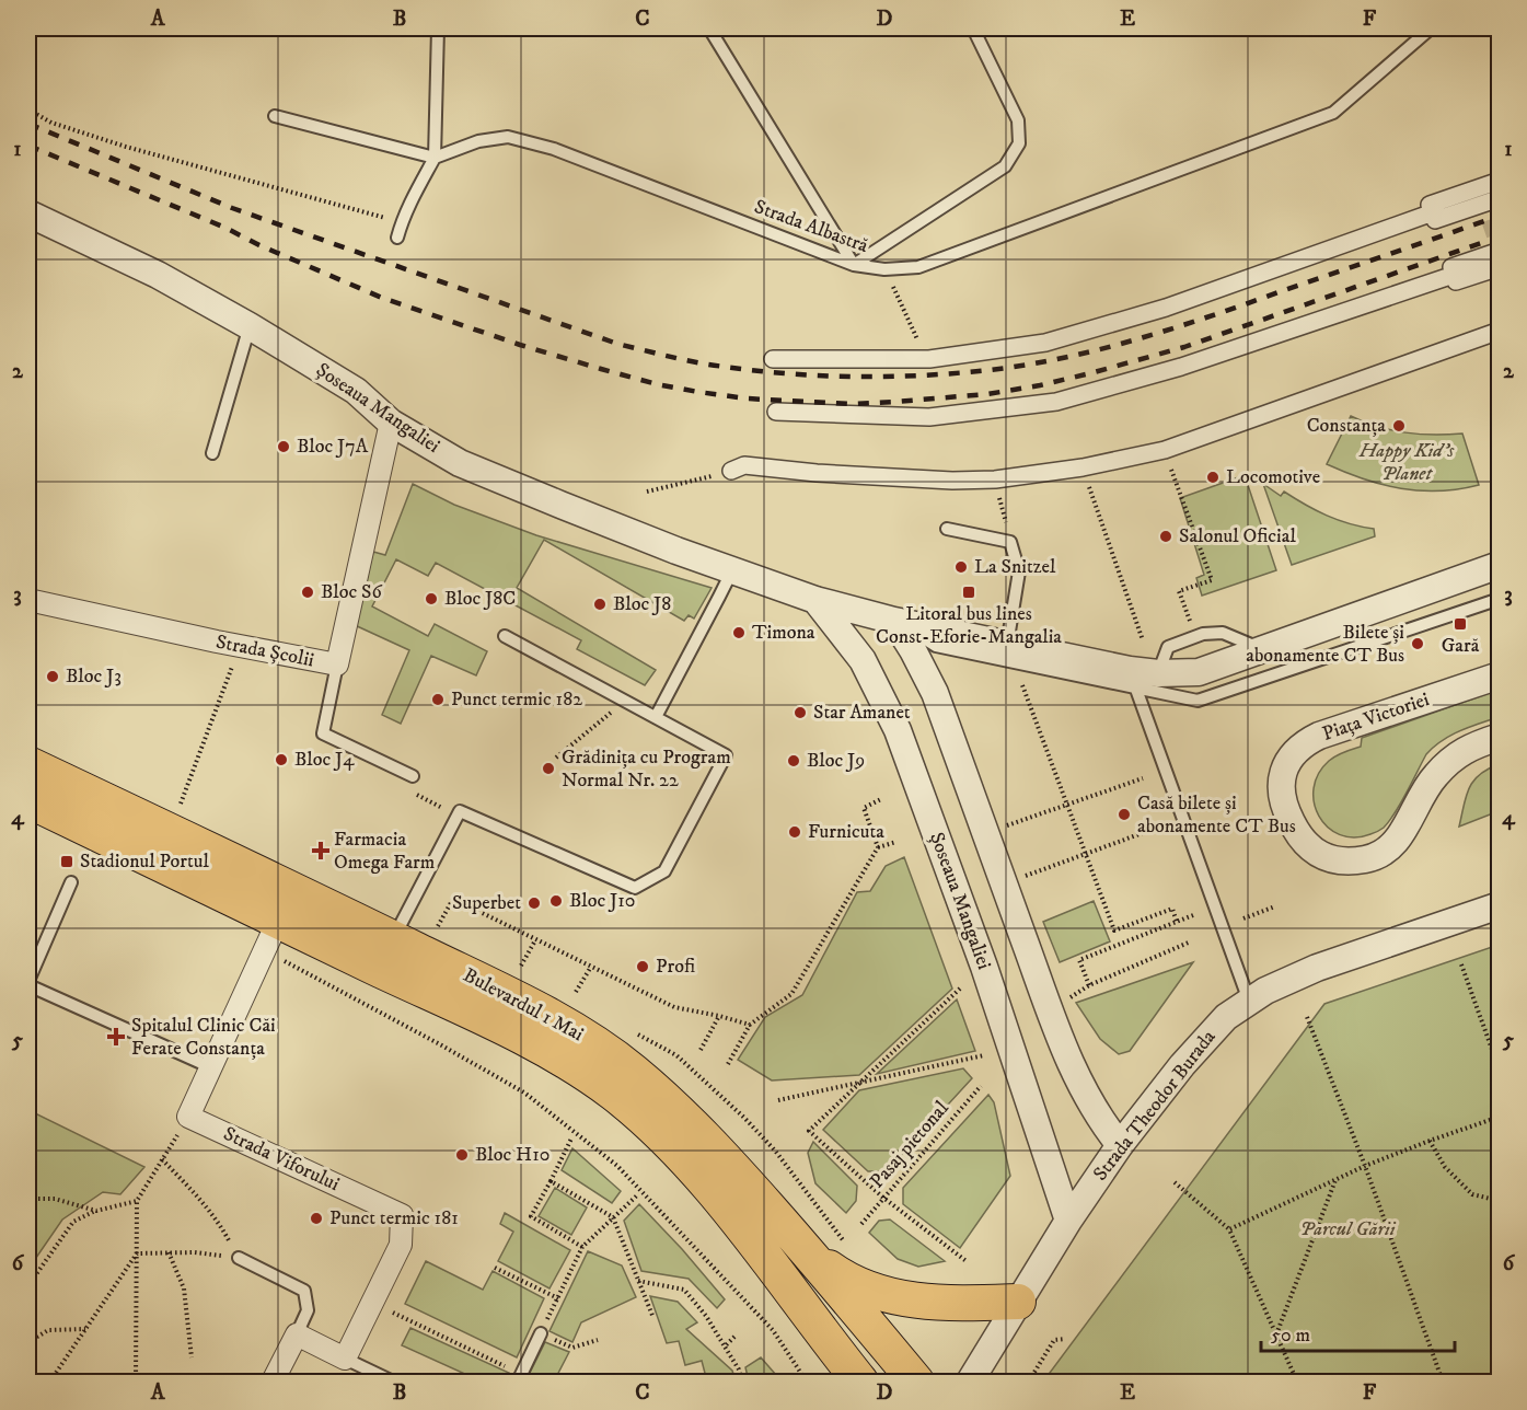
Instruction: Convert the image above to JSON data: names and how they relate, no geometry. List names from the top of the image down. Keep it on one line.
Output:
{"streets":{"main road":["Bulevardul 1 Mai"],"street":["Șoseaua Mangaliei","Strada Școlii","Piața Victoriei","Strada Theodor Burada","Strada Viforului"],"lane":["Strada Albastră"],"path":["Pasaj pietonal"]},"crossings":[["Șoseaua Mangaliei","Strada Școlii"],["Șoseaua Mangaliei","Strada Theodor Burada"]],"parks":["Happy Kid's Planet","Parcul Gării"],"places":{"other":["Constanța","Bloc J7A","Locomotive","Salonul Oficial","La Snitzel","Bloc S6","Bloc J8C","Bloc J8","Timona","Bilete și abonamente CT Bus","Bloc J3","Punct termic 182","Star Amanet","Bloc J4","Bloc J9","Grădinița cu Program Normal Nr. 22","Casă bilete și abonamente CT Bus","Furnicuta","Bloc J10","Superbet","Profi","Bloc H10","Punct termic 181"],"transit":["Litoral bus lines Const-Eforie-Mangalia","Gară","Stadionul Portul"],"health":["Farmacia Omega Farm","Spitalul Clinic Căi Ferate Constanța"]},"scale_bar":"50 m","grid":{"columns":["A","B","C","D","E","F"],"rows":["1","2","3","4","5","6"]}}
